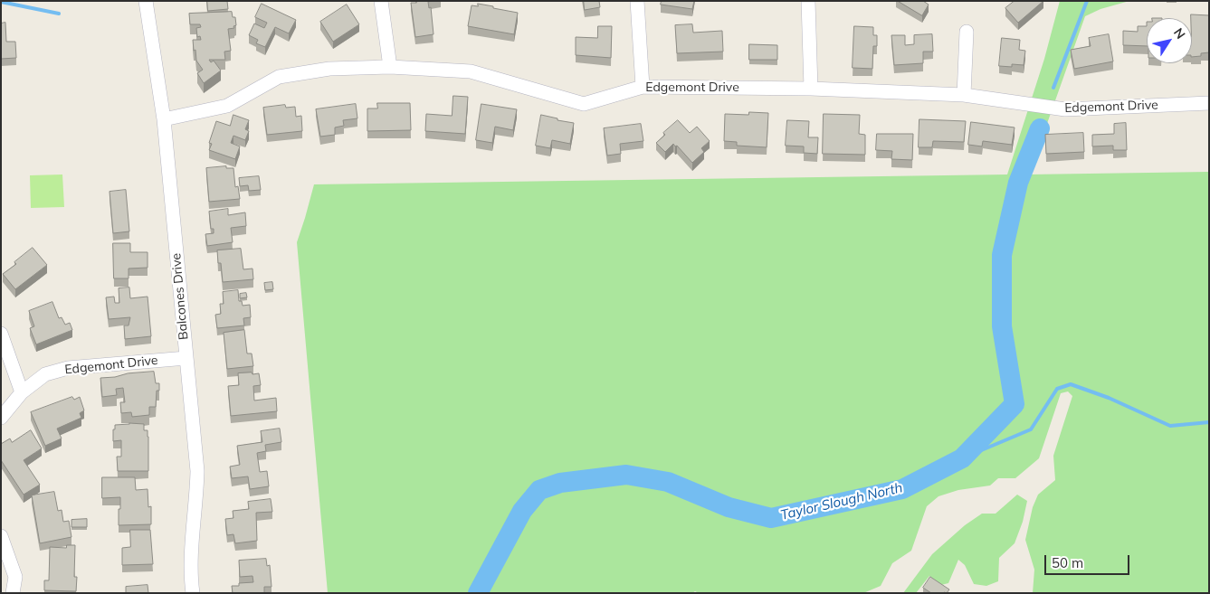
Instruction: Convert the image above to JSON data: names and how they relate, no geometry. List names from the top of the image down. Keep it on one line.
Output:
{"streets":{"street":["Edgemont Drive","Balcones Drive"]},"crossings":[["Edgemont Drive","Balcones Drive"]],"water":["Taylor Slough North"],"scale_bar":"50 m","north":"top right"}
